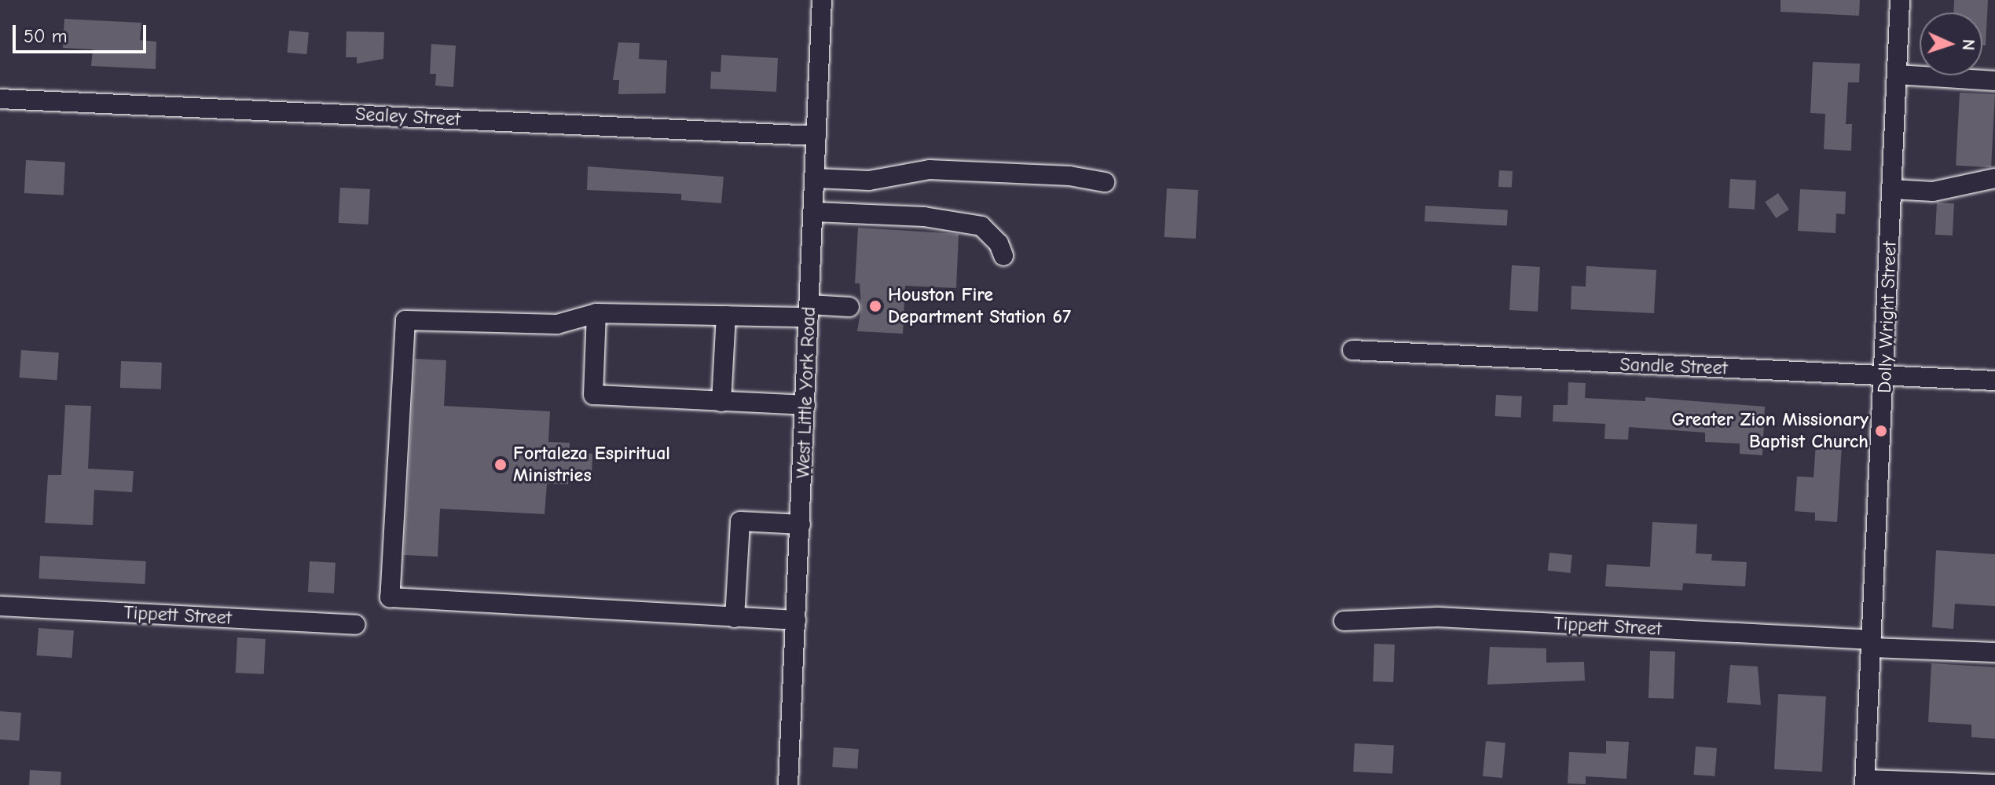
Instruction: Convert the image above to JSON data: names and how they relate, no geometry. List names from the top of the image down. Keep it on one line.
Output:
{"streets":{"street":["Sealey Street","Dolly Wright Street","Sandle Street","West Little York Road","Tippett Street"]},"crossings":[["Sealey Street","West Little York Road"],["Dolly Wright Street","Sandle Street"],["Dolly Wright Street","Tippett Street"]],"places":["Houston Fire Department Station 67","Greater Zion Missionary Baptist Church","Fortaleza Espiritual Ministries"],"scale_bar":"50 m","north":"right"}
